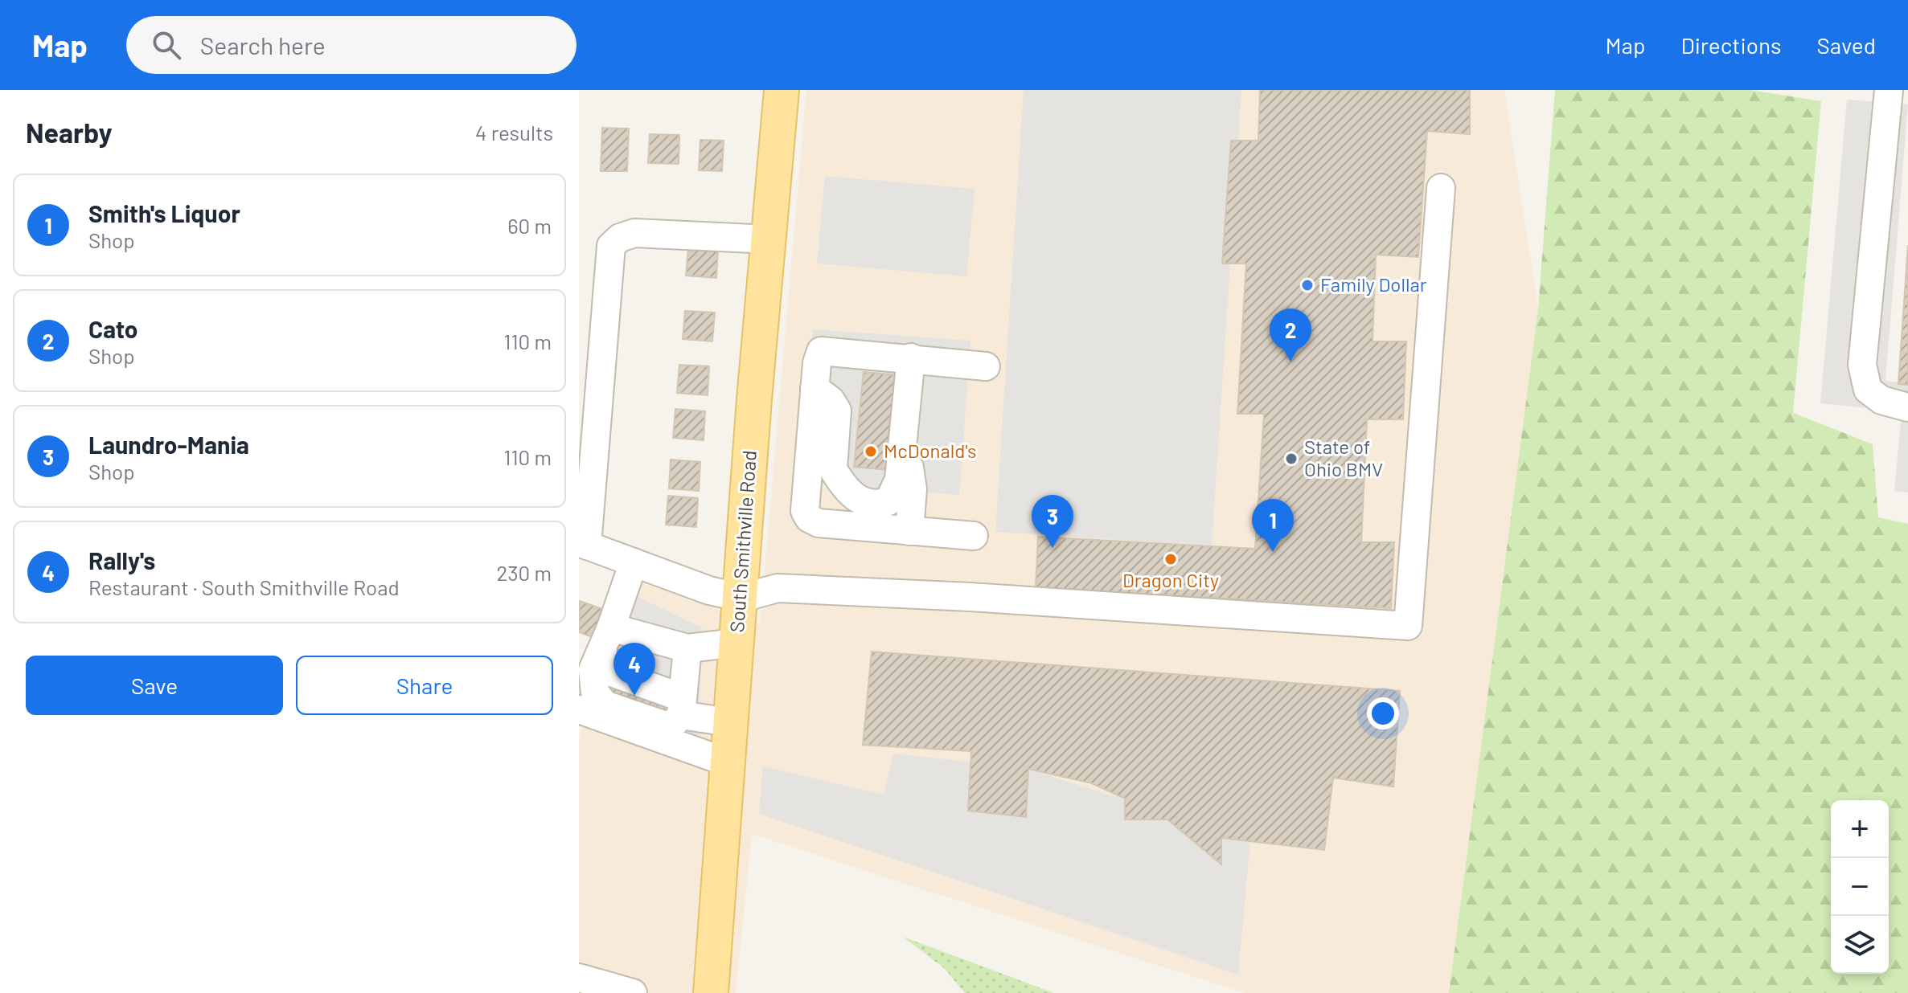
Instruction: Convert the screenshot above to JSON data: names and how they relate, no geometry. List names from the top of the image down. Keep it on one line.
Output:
{"streets":{"main road":["South Smithville Road"]},"places":["Family Dollar","McDonald's","State of Ohio BMV","Dragon City"],"page":{"header":"Map","search":"Search here","nav":["Map","Directions","Saved"],"heading":["Nearby","4 results"],"list":[{"mark":"1","name":"Smith's Liquor","note":"Shop","value":"60 m"},{"mark":"2","name":"Cato","note":"Shop","value":"110 m"},{"mark":"3","name":"Laundro-Mania","note":"Shop","value":"110 m"},{"mark":"4","name":"Rally's","note":"Restaurant · South Smithville Road","value":"230 m"}],"pins":["2","3","1","4"],"buttons":["Save","Share"],"map_buttons":["+","−"]}}
